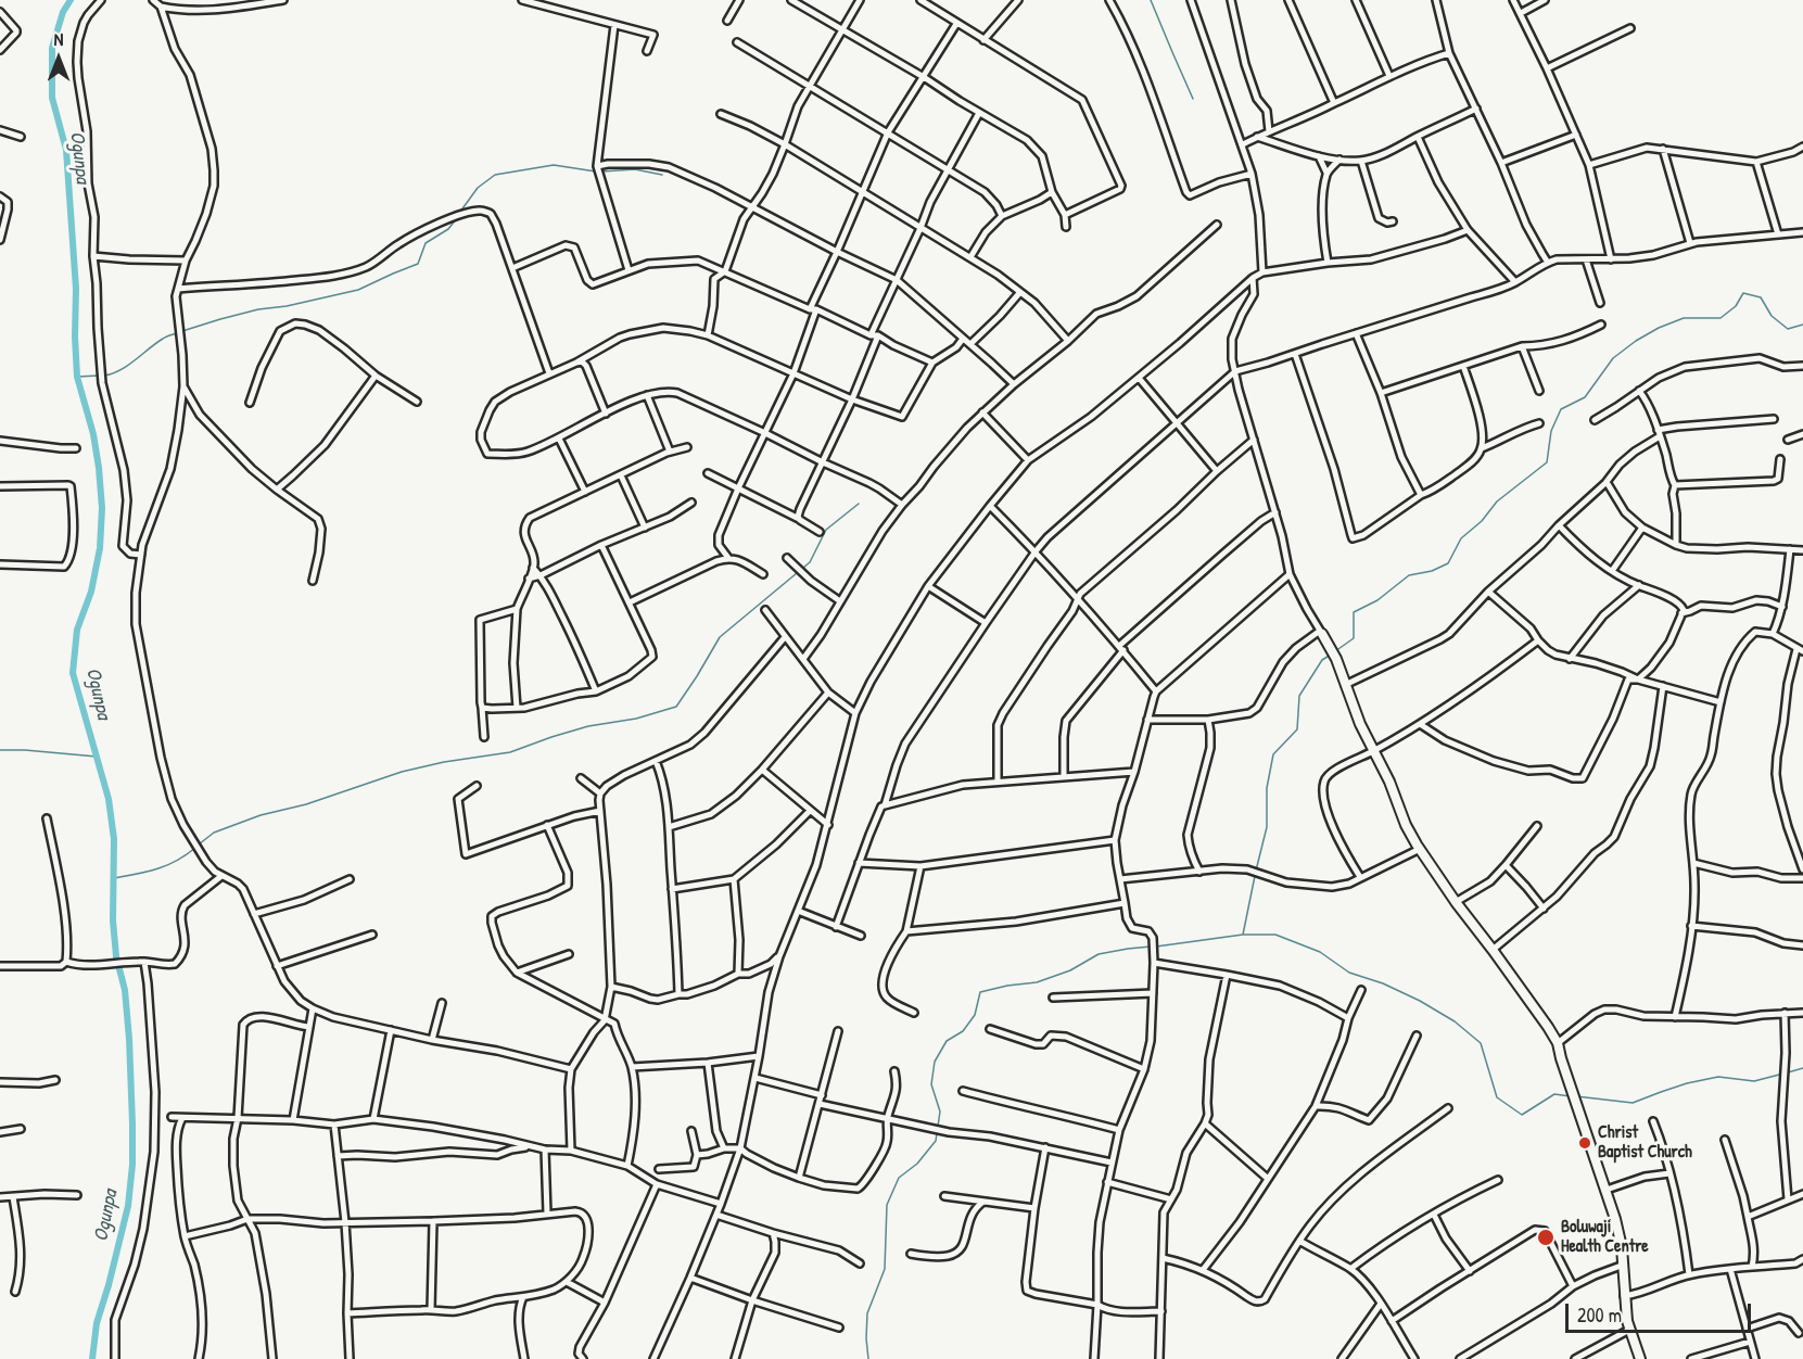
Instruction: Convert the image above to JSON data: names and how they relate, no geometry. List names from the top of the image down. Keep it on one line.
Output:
{"water":["Ogunpa"],"places":["Christ Baptist Church","Boluwaji Health Centre"],"scale_bar":"200 m","north":"top"}
